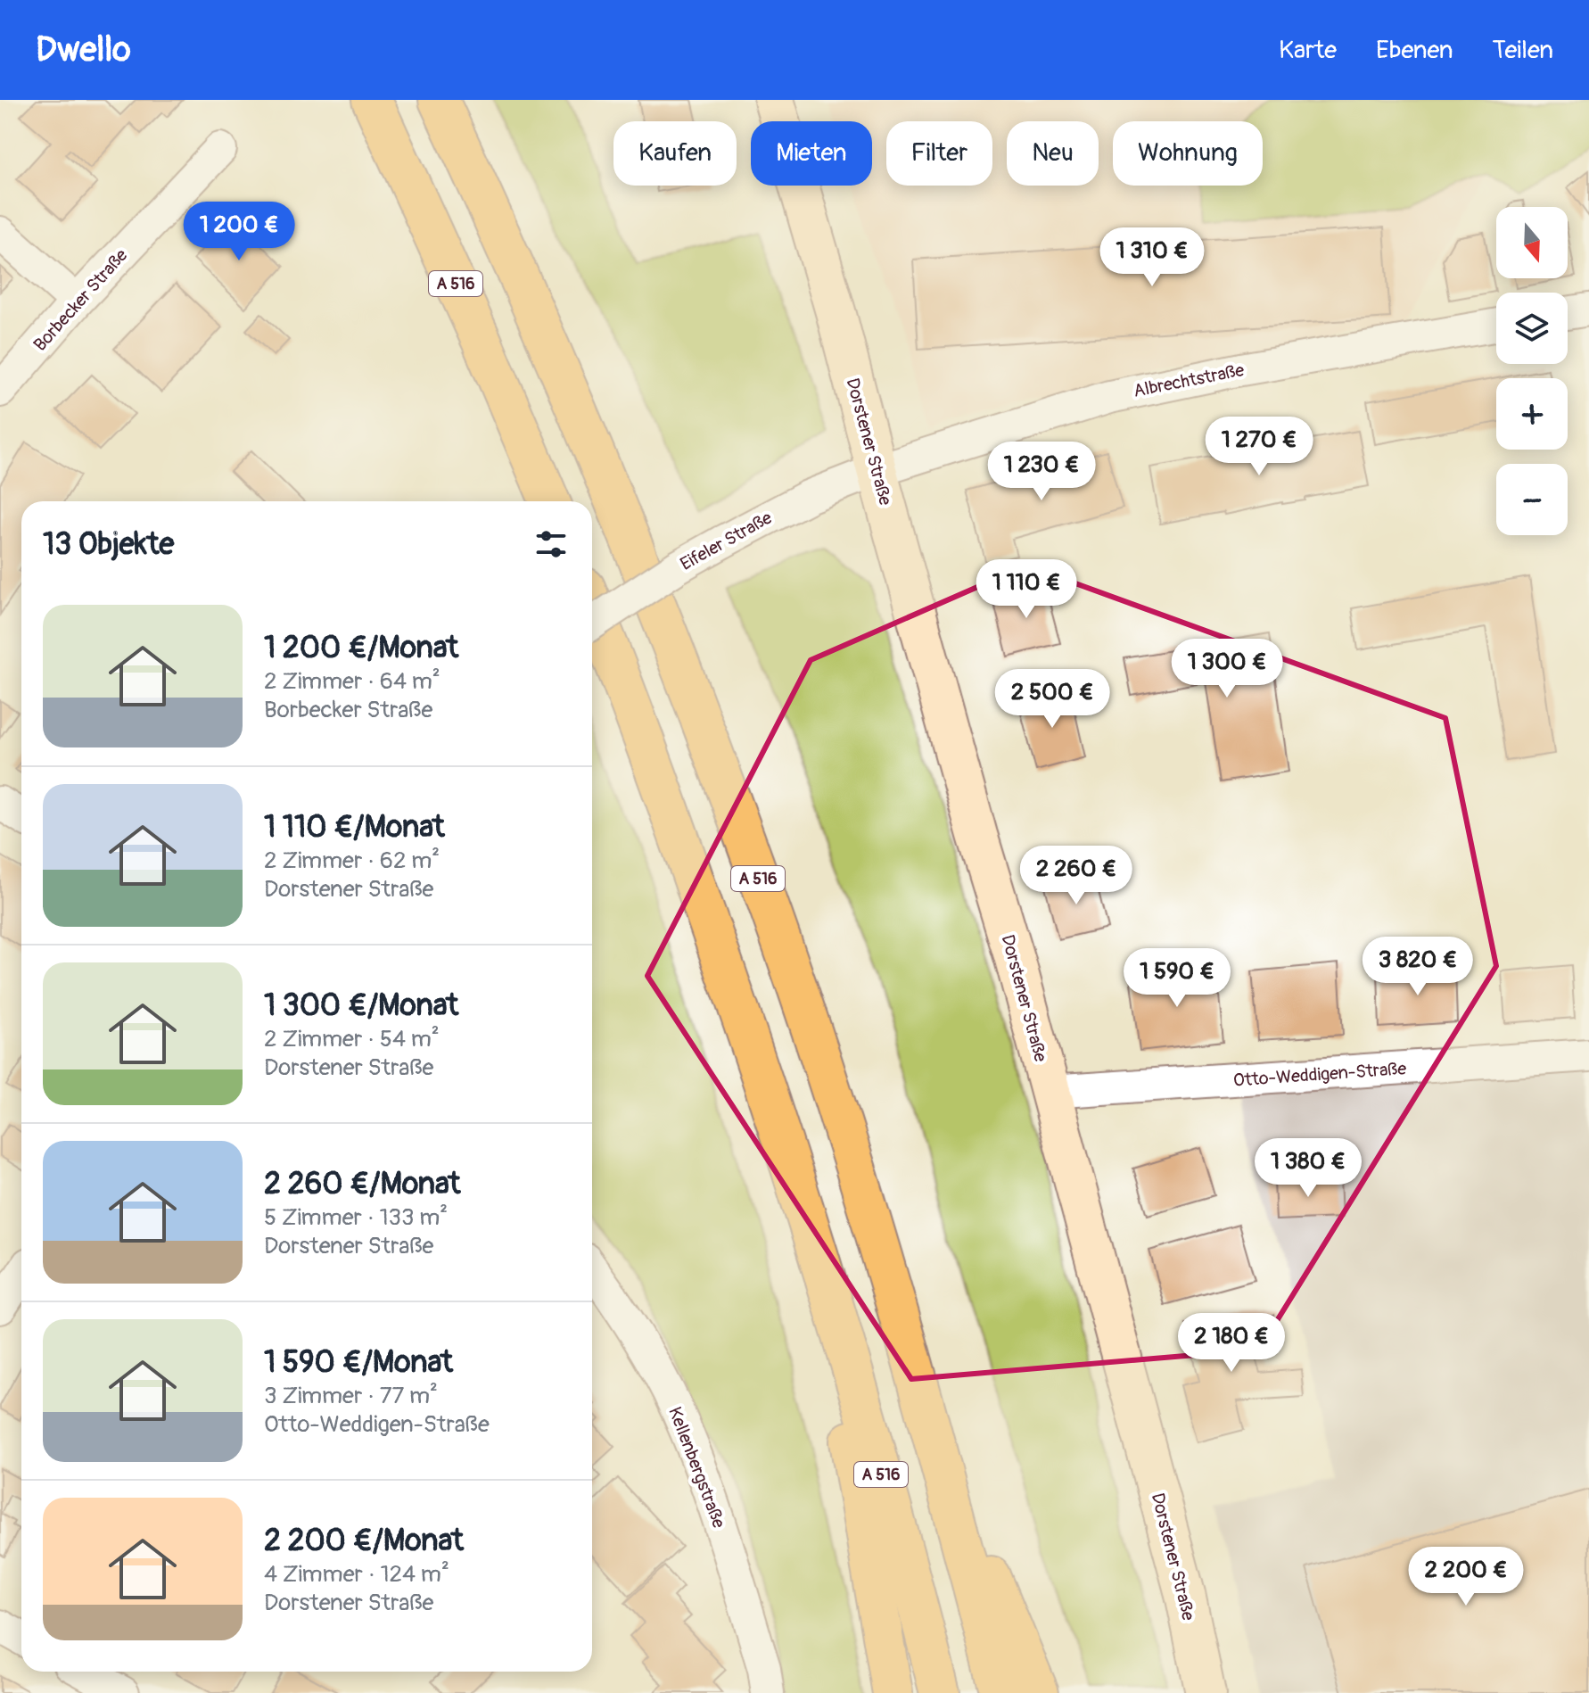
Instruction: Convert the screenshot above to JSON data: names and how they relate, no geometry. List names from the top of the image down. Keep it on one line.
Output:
{"streets":{"highway":["A 516"],"main road":["Dorstener Straße"],"street":["Borbecker Straße","Albrechtstraße","Eifeler Straße","Otto-Weddigen-Straße","Kellenbergstraße"]},"crossings":[["Albrechtstraße","Dorstener Straße"],["Albrechtstraße","Eifeler Straße"],["Dorstener Straße","Eifeler Straße"],["Dorstener Straße","Otto-Weddigen-Straße"]],"north":"bottom","page":{"header":"Dwello","nav":["Karte","Ebenen","Teilen"],"chip":["Kaufen","Mieten","Filter","Neu","Wohnung"],"price":["1 200 €","1 310 €","1 270 €","1 230 €","1 110 €","1 300 €","2 500 €","2 260 €","3 820 €","1 590 €","1 380 €","2 180 €","2 200 €"],"map_buttons":["+","−"],"heading":"13 Objekte","list":[{"name":"1 200 €/Monat","note":"2 Zimmer · 64 m² · Borbecker Straße"},{"name":"1 110 €/Monat","note":"2 Zimmer · 62 m² · Dorstener Straße"},{"name":"1 300 €/Monat","note":"2 Zimmer · 54 m² · Dorstener Straße"},{"name":"2 260 €/Monat","note":"5 Zimmer · 133 m² · Dorstener Straße"},{"name":"1 590 €/Monat","note":"3 Zimmer · 77 m² · Otto-Weddigen-Straße"},{"name":"2 200 €/Monat","note":"4 Zimmer · 124 m² · Dorstener Straße"}]}}
